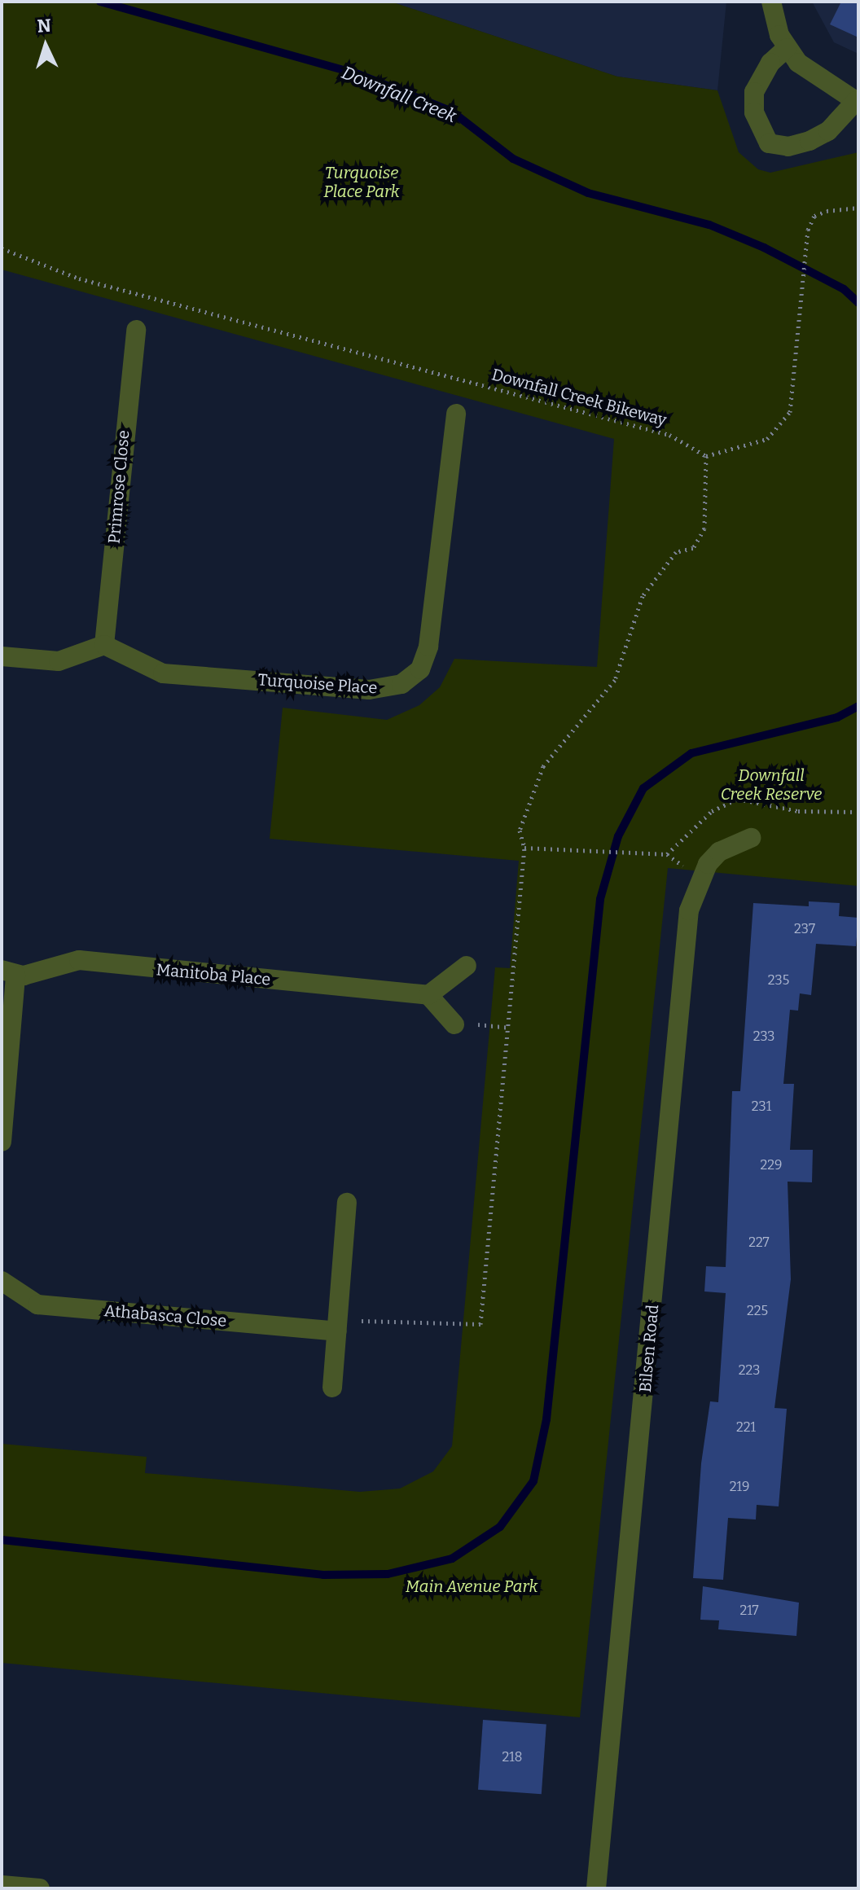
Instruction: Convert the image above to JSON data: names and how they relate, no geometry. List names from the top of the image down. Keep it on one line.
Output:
{"streets":{"street":["Primrose Close","Turquoise Place","Manitoba Place","Athabasca Close","Bilsen Road"],"path":["Downfall Creek Bikeway"]},"crossings":[["Primrose Close","Turquoise Place"]],"water":["Downfall Creek"],"parks":["Turquoise Place Park","Downfall Creek Reserve","Main Avenue Park"],"house_numbers":["237","235","233","231","229","227","225","223","221","219","217","218"],"north":"top"}
